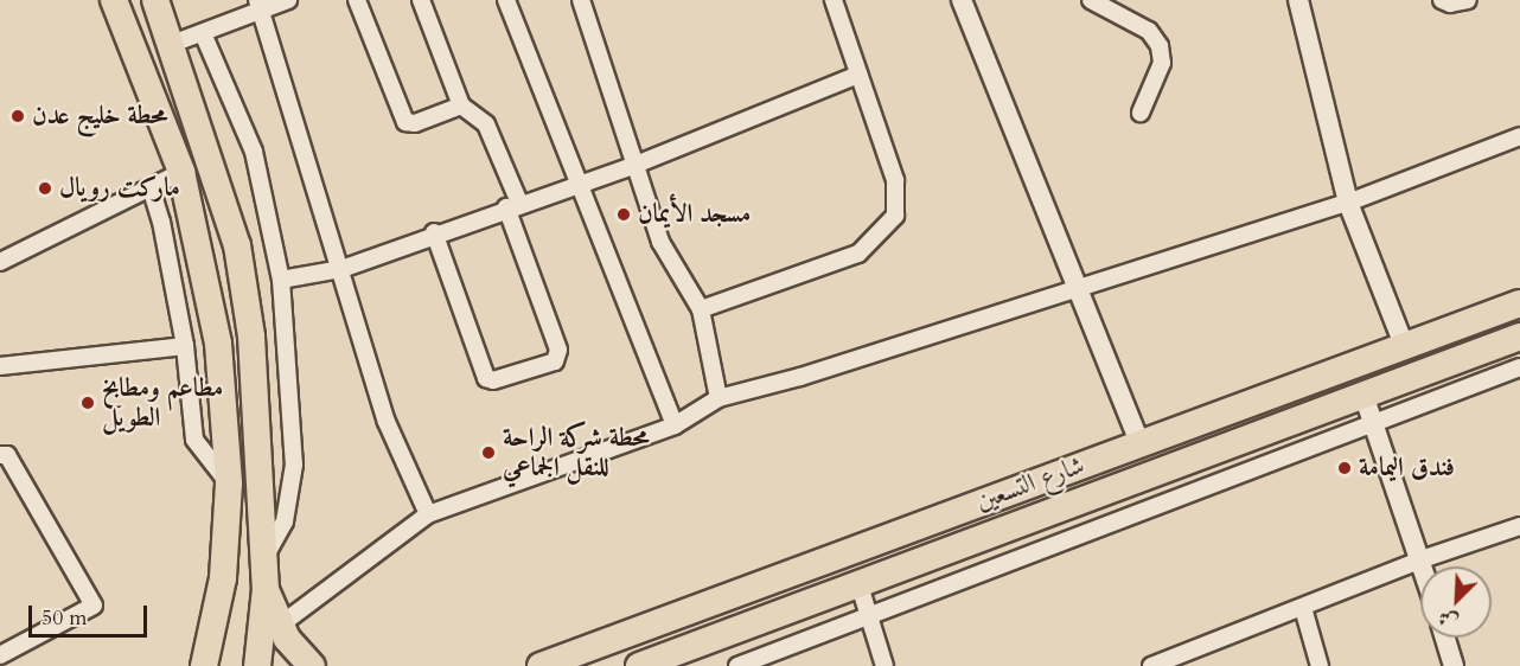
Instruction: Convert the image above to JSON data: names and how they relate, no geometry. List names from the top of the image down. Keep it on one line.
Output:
{"streets":{"highway":["شارع التسعين"]},"places":["محطة خليج عدن","ماركت رويال","مسجد الأيمان","مطاعم ومطابخ الطويل","محطة شركة الراحة للنقل الجماعي","فندق اليمامة"],"scale_bar":"50 m","north":"bottom left"}
